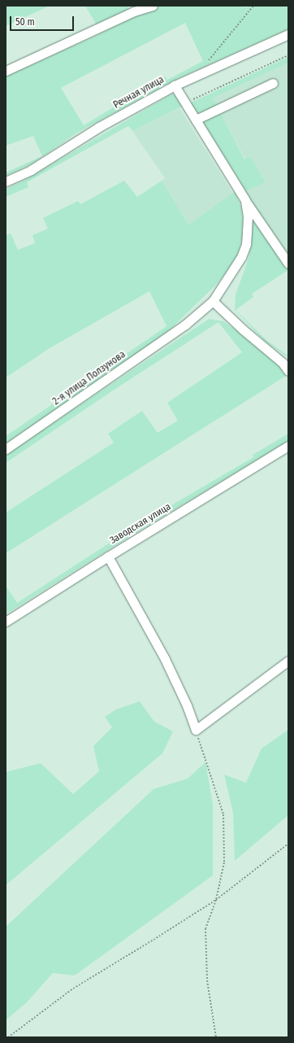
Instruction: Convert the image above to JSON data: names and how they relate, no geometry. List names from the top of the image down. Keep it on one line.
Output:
{"streets":{"street":["Речная улица","2-я улица Ползунова","Заводская улица"]},"scale_bar":"50 m"}
